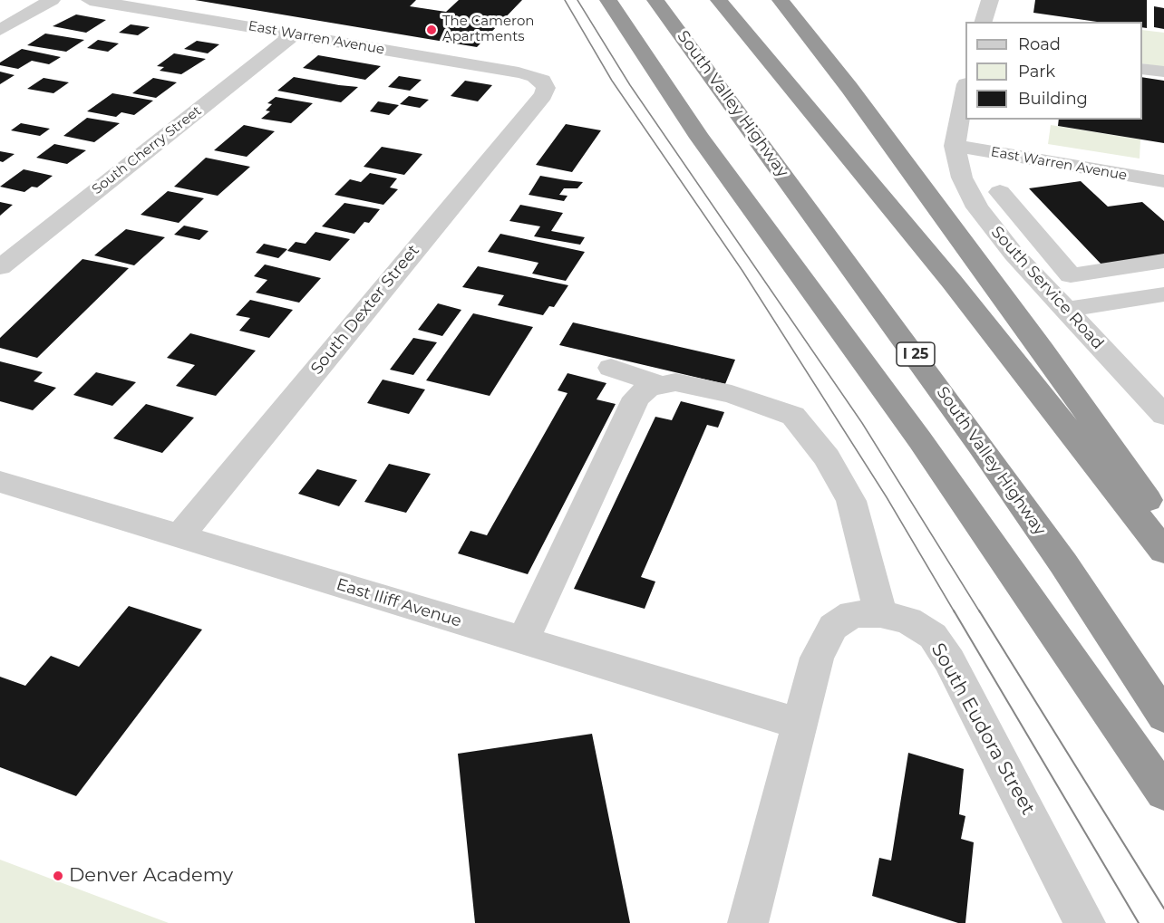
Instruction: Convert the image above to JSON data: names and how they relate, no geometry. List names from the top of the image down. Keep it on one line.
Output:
{"streets":{"highway":["South Valley Highway","I 25"],"street":["East Warren Avenue","South Cherry Street","South Service Road","South Dexter Street","East Iliff Avenue","South Eudora Street"]},"crossings":[["East Warren Avenue","South Cherry Street"],["East Warren Avenue","South Service Road"],["East Warren Avenue","South Dexter Street"],["South Dexter Street","East Iliff Avenue"],["East Iliff Avenue","South Eudora Street"]],"places":["The Cameron Apartments","Denver Academy"],"legend":["Road","Park","Building"]}
